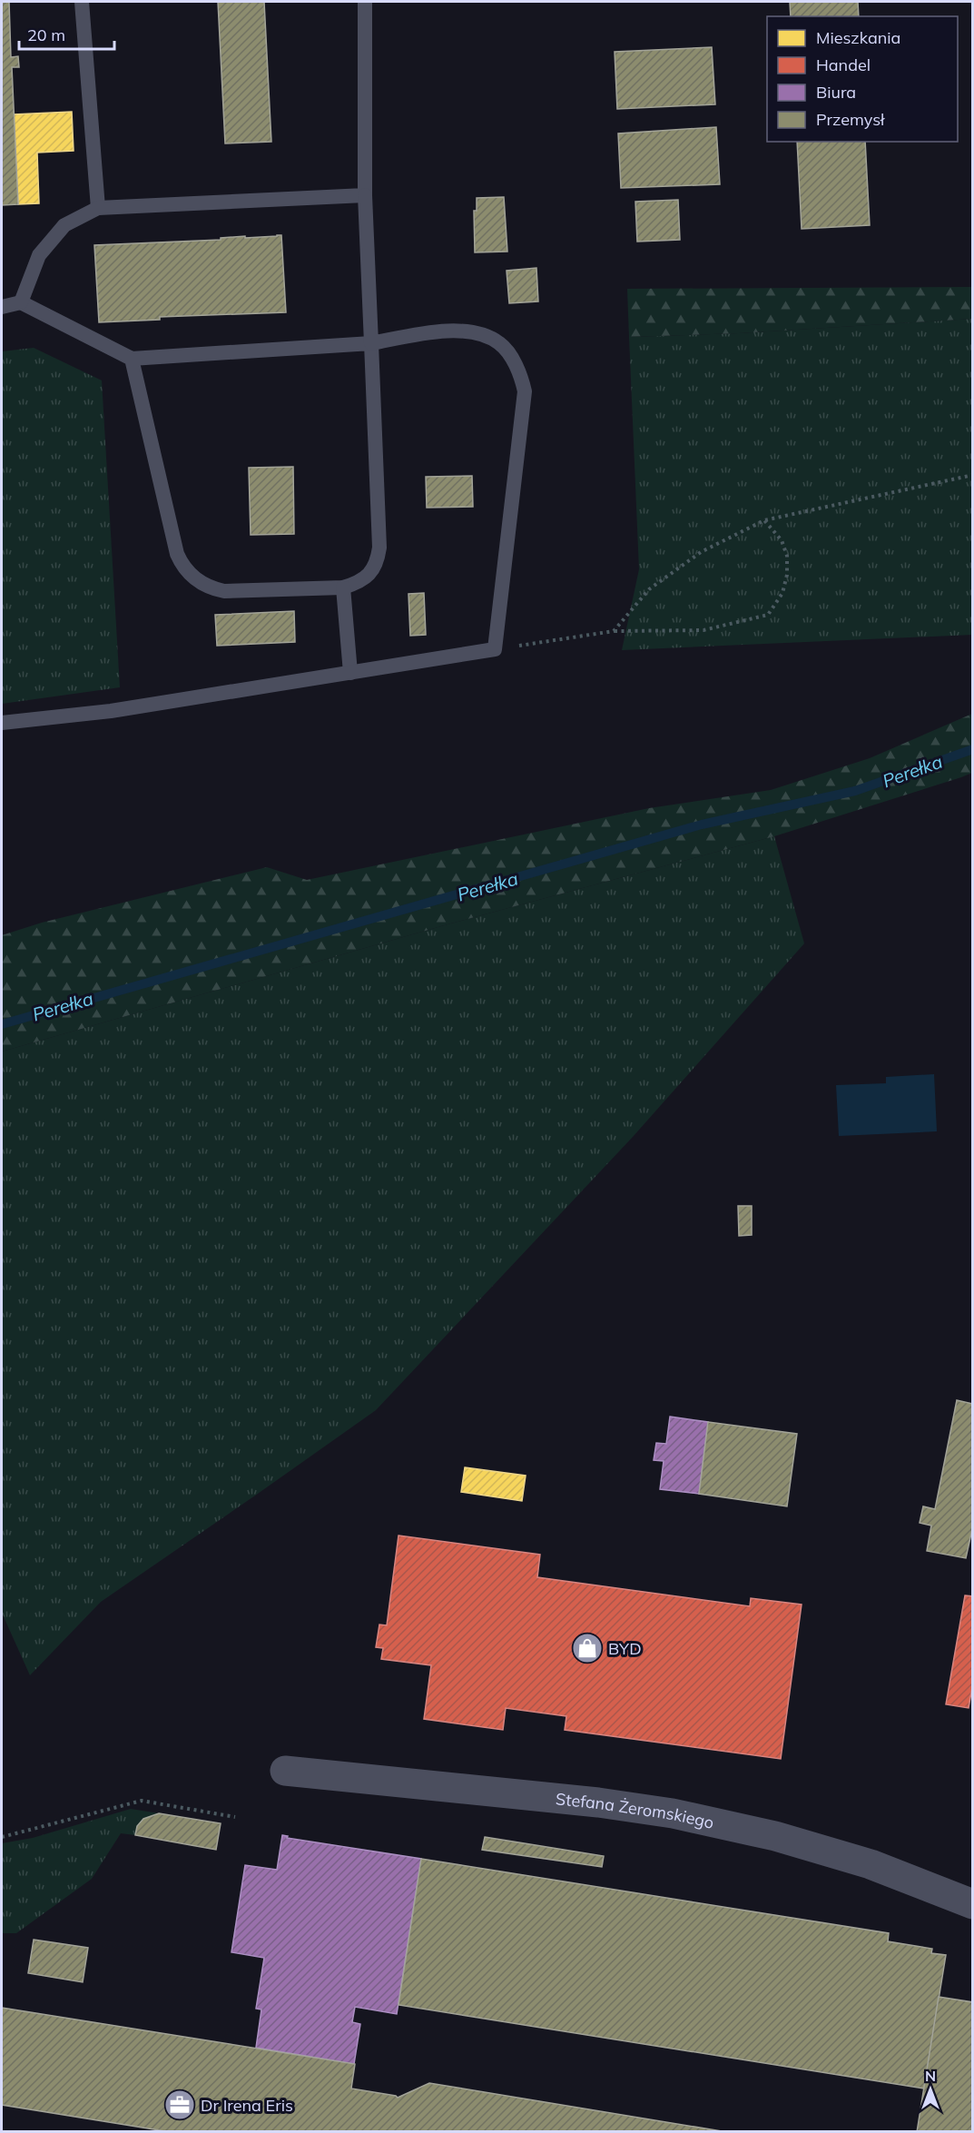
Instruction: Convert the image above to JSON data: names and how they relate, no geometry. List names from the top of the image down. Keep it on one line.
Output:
{"streets":{"street":["Stefana Żeromskiego"]},"water":["Perełka"],"places":{"shop":["BYD"],"office":["Dr Irena Eris"]},"legend":["Mieszkania","Handel","Biura","Przemysł"],"scale_bar":"20 m","north":"top"}
